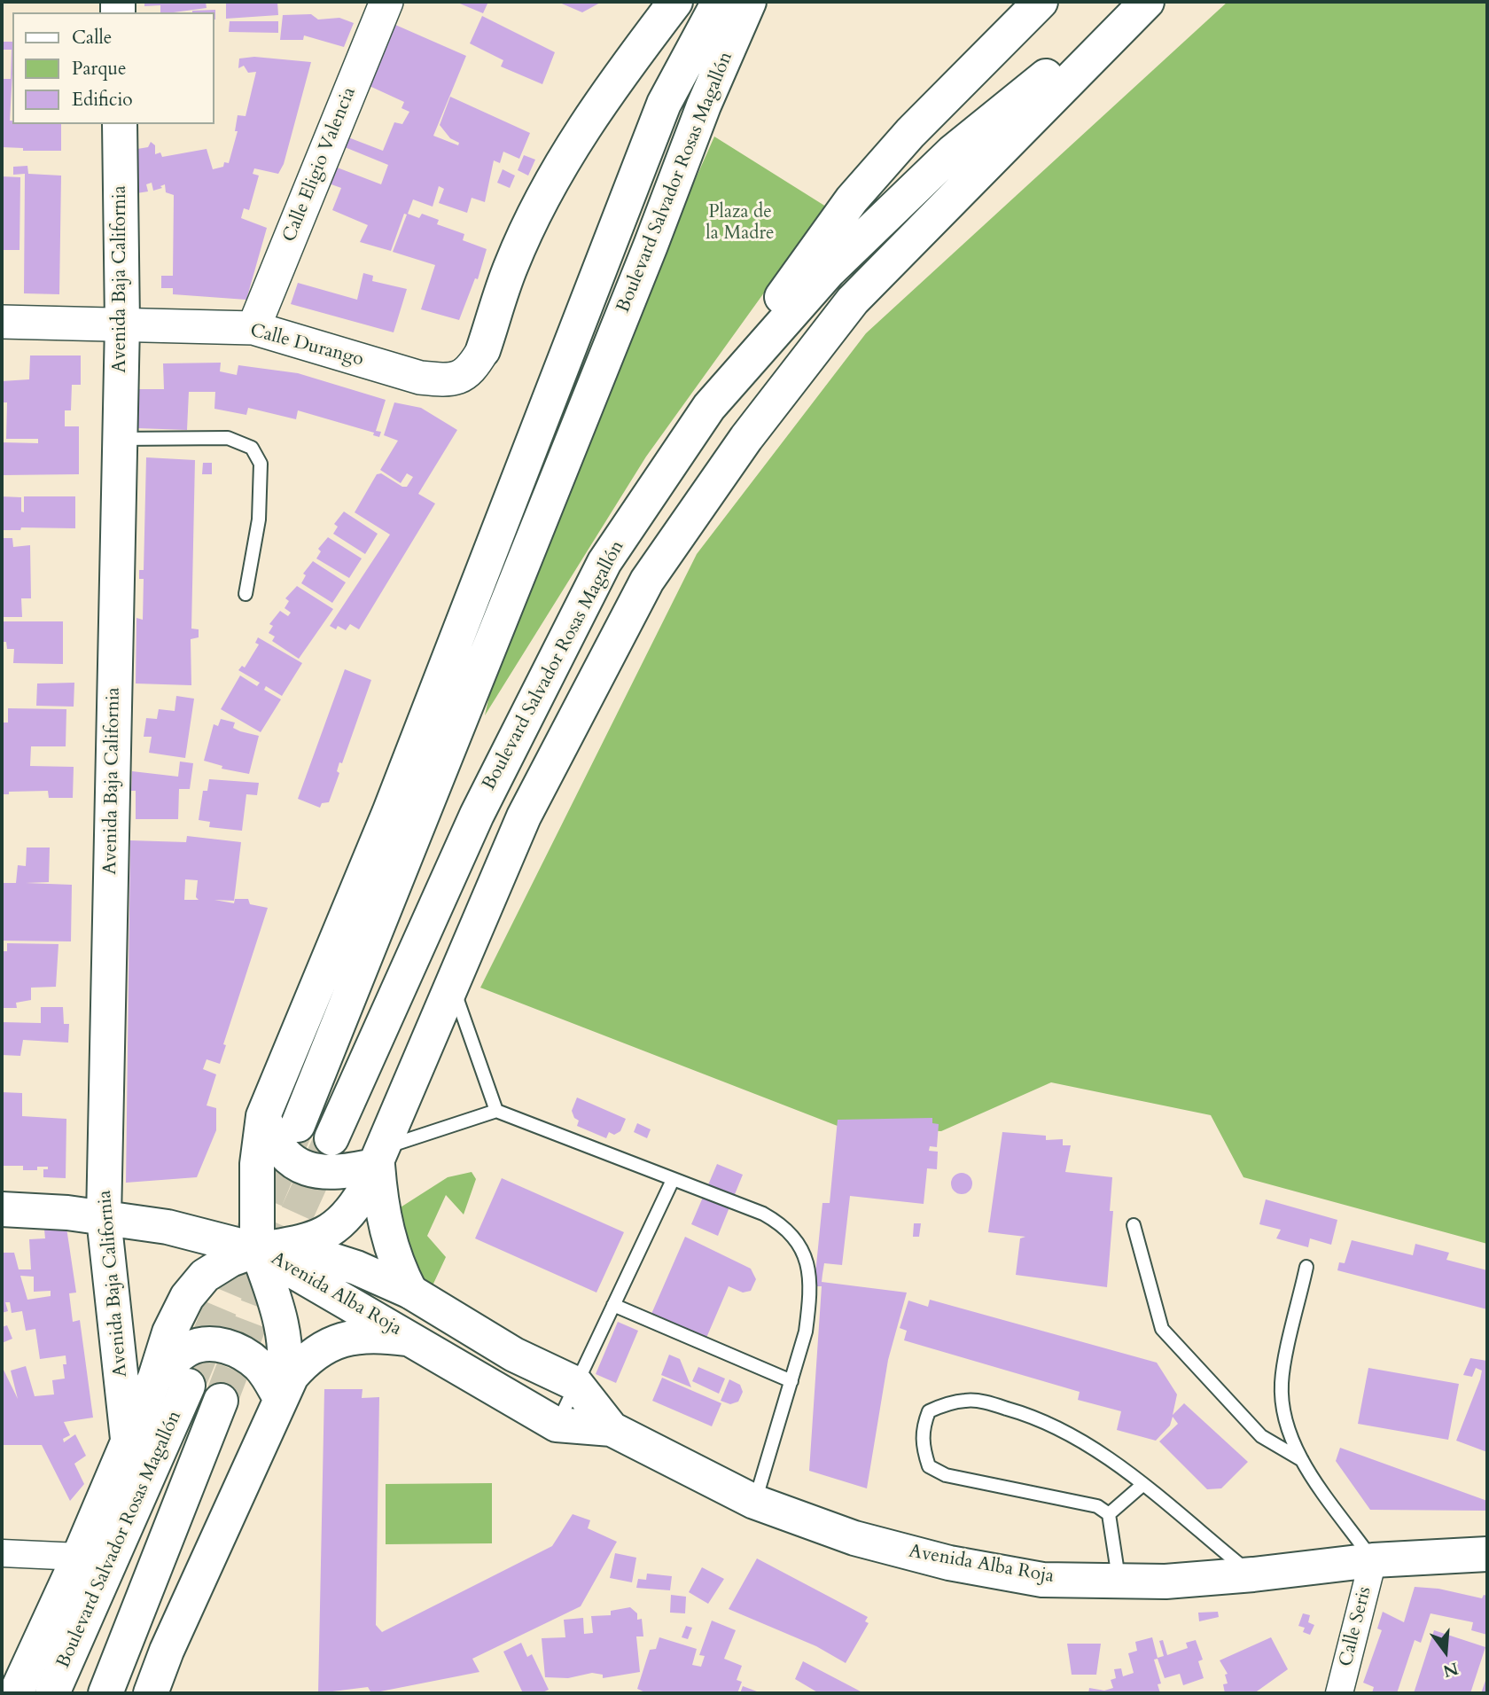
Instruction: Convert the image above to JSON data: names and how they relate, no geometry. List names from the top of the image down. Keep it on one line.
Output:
{"streets":{"main road":["Boulevard Salvador Rosas Magallón","Avenida Baja California","Avenida Alba Roja"],"street":["Calle Eligio Valencia","Calle Durango","Calle Seris"]},"crossings":[["Calle Eligio Valencia","Calle Durango"],["Avenida Baja California","Calle Durango"],["Avenida Alba Roja","Calle Seris"]],"parks":["Plaza de la Madre"],"legend":["Calle","Parque","Edificio"],"north":"bottom"}
